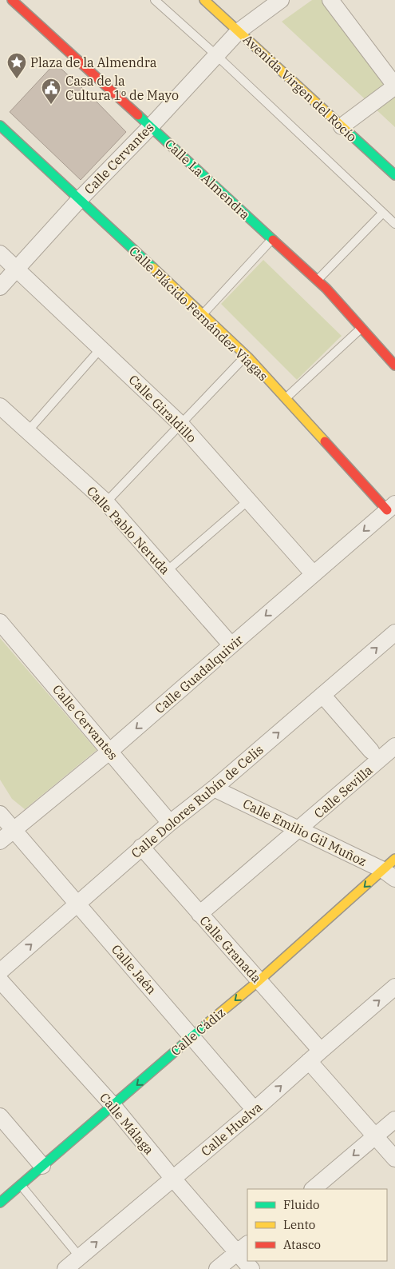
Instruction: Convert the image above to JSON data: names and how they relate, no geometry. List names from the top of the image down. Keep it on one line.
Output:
{"streets":{"street":["Avenida Virgen del Rocío","Calle Cervantes","Calle La Almendra","Calle Plácido Fernández Viagas","Calle Giraldillo","Calle Pablo Neruda","Calle Guadalquivir","Calle Sevilla","Calle Dolores Rubín de Celis","Calle Emilio Gil Muñoz","Calle Granada","Calle Jaén","Calle Cádiz","Calle Málaga","Calle Huelva"]},"crossings":[["Avenida Virgen del Rocío","Calle Cervantes"],["Calle Cervantes","Calle La Almendra"],["Calle Cervantes","Calle Plácido Fernández Viagas"],["Calle Cervantes","Calle Giraldillo"],["Calle Cervantes","Calle Guadalquivir"],["Calle Cervantes","Calle Dolores Rubín de Celis"],["Calle Plácido Fernández Viagas","Calle Guadalquivir"],["Calle Giraldillo","Calle Guadalquivir"],["Calle Pablo Neruda","Calle Guadalquivir"],["Calle Guadalquivir","Calle Jaén"],["Calle Sevilla","Calle Emilio Gil Muñoz"],["Calle Sevilla","Calle Granada"],["Calle Dolores Rubín de Celis","Calle Emilio Gil Muñoz"],["Calle Dolores Rubín de Celis","Calle Granada"],["Calle Dolores Rubín de Celis","Calle Jaén"],["Calle Emilio Gil Muñoz","Calle Cádiz"],["Calle Granada","Calle Cádiz"],["Calle Granada","Calle Huelva"],["Calle Jaén","Calle Cádiz"],["Calle Jaén","Calle Huelva"],["Calle Cádiz","Calle Málaga"],["Calle Málaga","Calle Huelva"]],"one_way":["Calle Guadalquivir","Calle Dolores Rubín de Celis","Calle Cádiz"],"places":{"place":["Plaza de la Almendra"],"public building":["Casa de la Cultura 1º de Mayo"]},"legend":["Fluido","Lento","Atasco"]}
